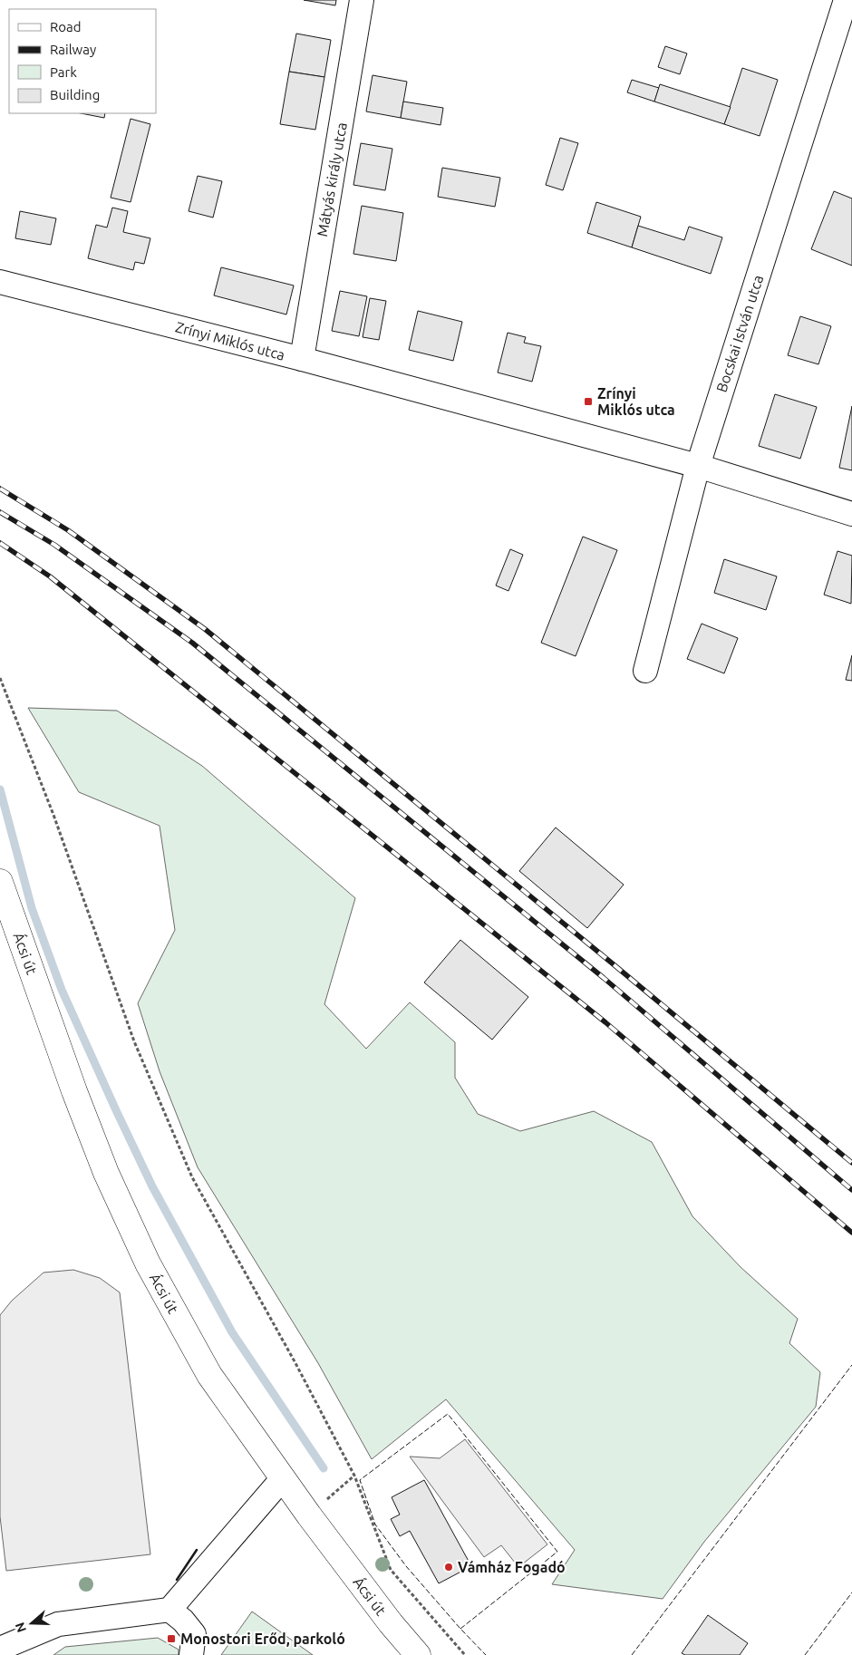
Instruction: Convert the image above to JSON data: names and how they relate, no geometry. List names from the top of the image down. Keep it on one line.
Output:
{"streets":{"main road":["Ácsi út"],"street":["Mátyás király utca","Bocskai István utca","Zrínyi Miklós utca"]},"crossings":[["Mátyás király utca","Zrínyi Miklós utca"],["Bocskai István utca","Zrínyi Miklós utca"]],"places":{"transit":["Zrínyi Miklós utca","Monostori Erőd, parkoló"],"other":["Vámház Fogadó"]},"legend":["Road","Railway","Park","Building"],"north":"left"}
